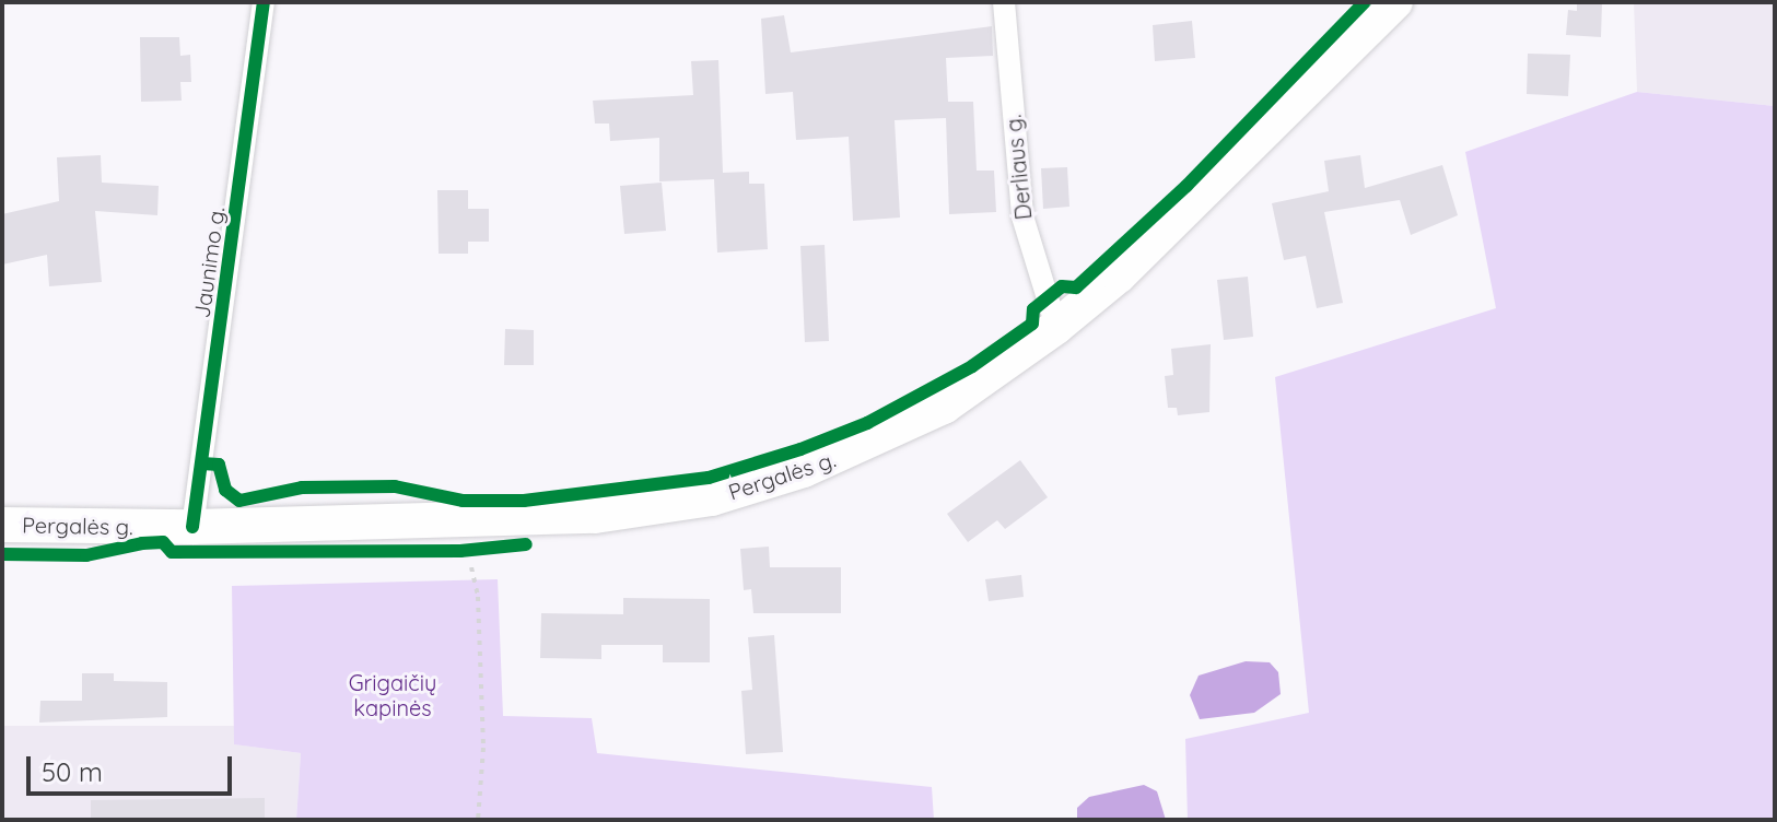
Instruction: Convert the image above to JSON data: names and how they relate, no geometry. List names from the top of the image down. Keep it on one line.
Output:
{"streets":{"main road":["Pergalės g."],"street":["Derliaus g.","Jaunimo g."]},"crossings":[["Derliaus g.","Pergalės g."],["Jaunimo g.","Pergalės g."]],"parks":["Grigaičių kapinės"],"scale_bar":"50 m"}
